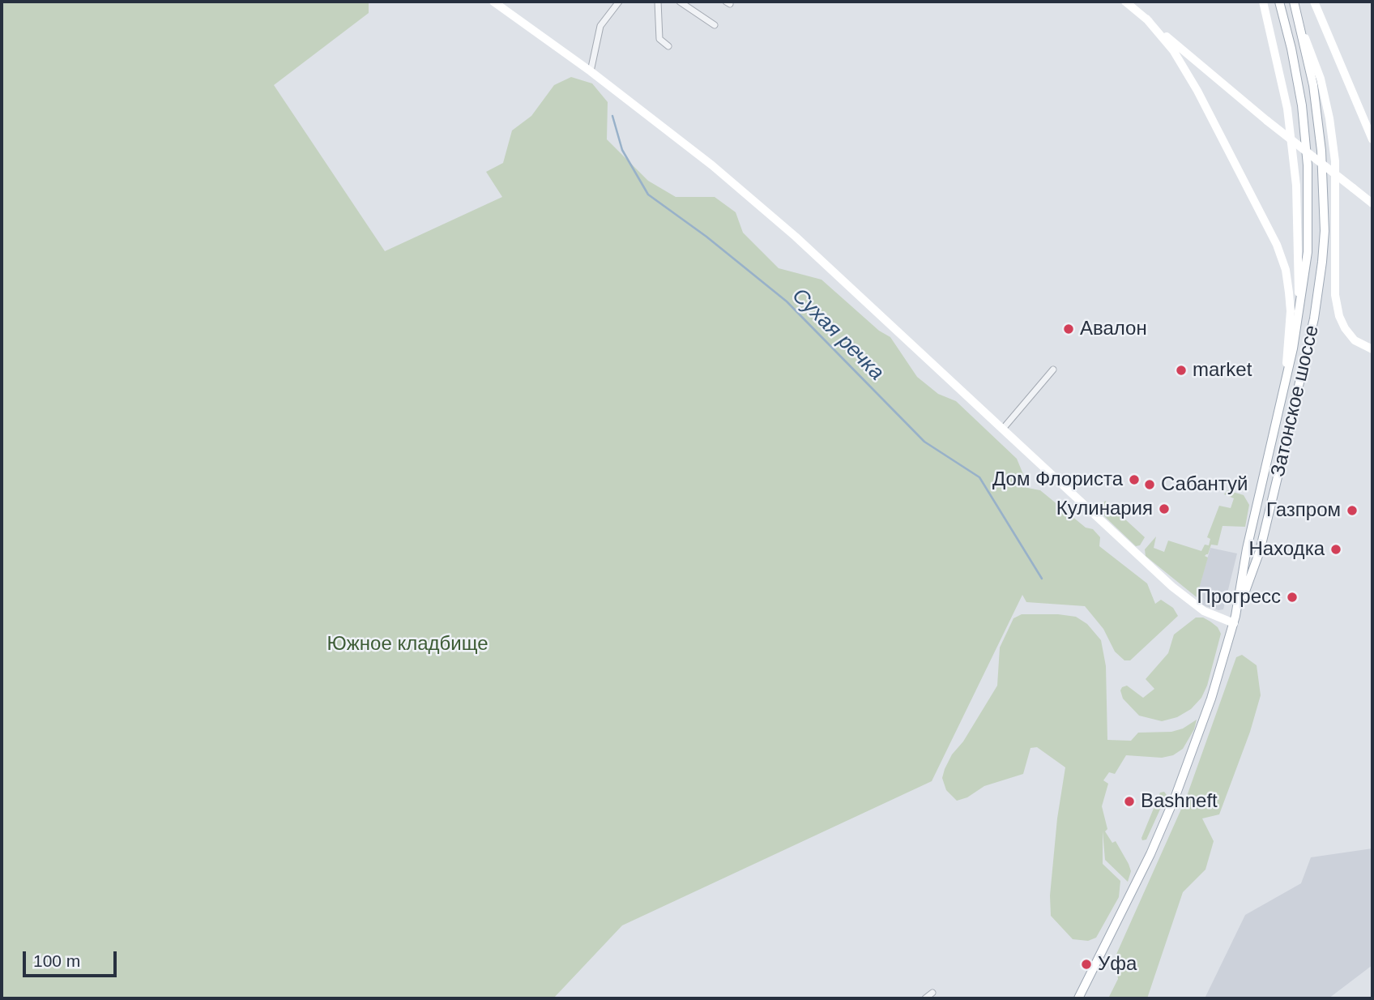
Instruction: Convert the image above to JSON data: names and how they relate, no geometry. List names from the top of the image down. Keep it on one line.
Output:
{"streets":{"main road":["Затонское шоссе"]},"water":["Сухая речка"],"parks":["Южное кладбище"],"places":["Авалон","market","Дом Флориста","Сабантуй","Кулинария","Газпром","Находка","Прогресс","Bashneft","Уфа"],"scale_bar":"100 m"}
